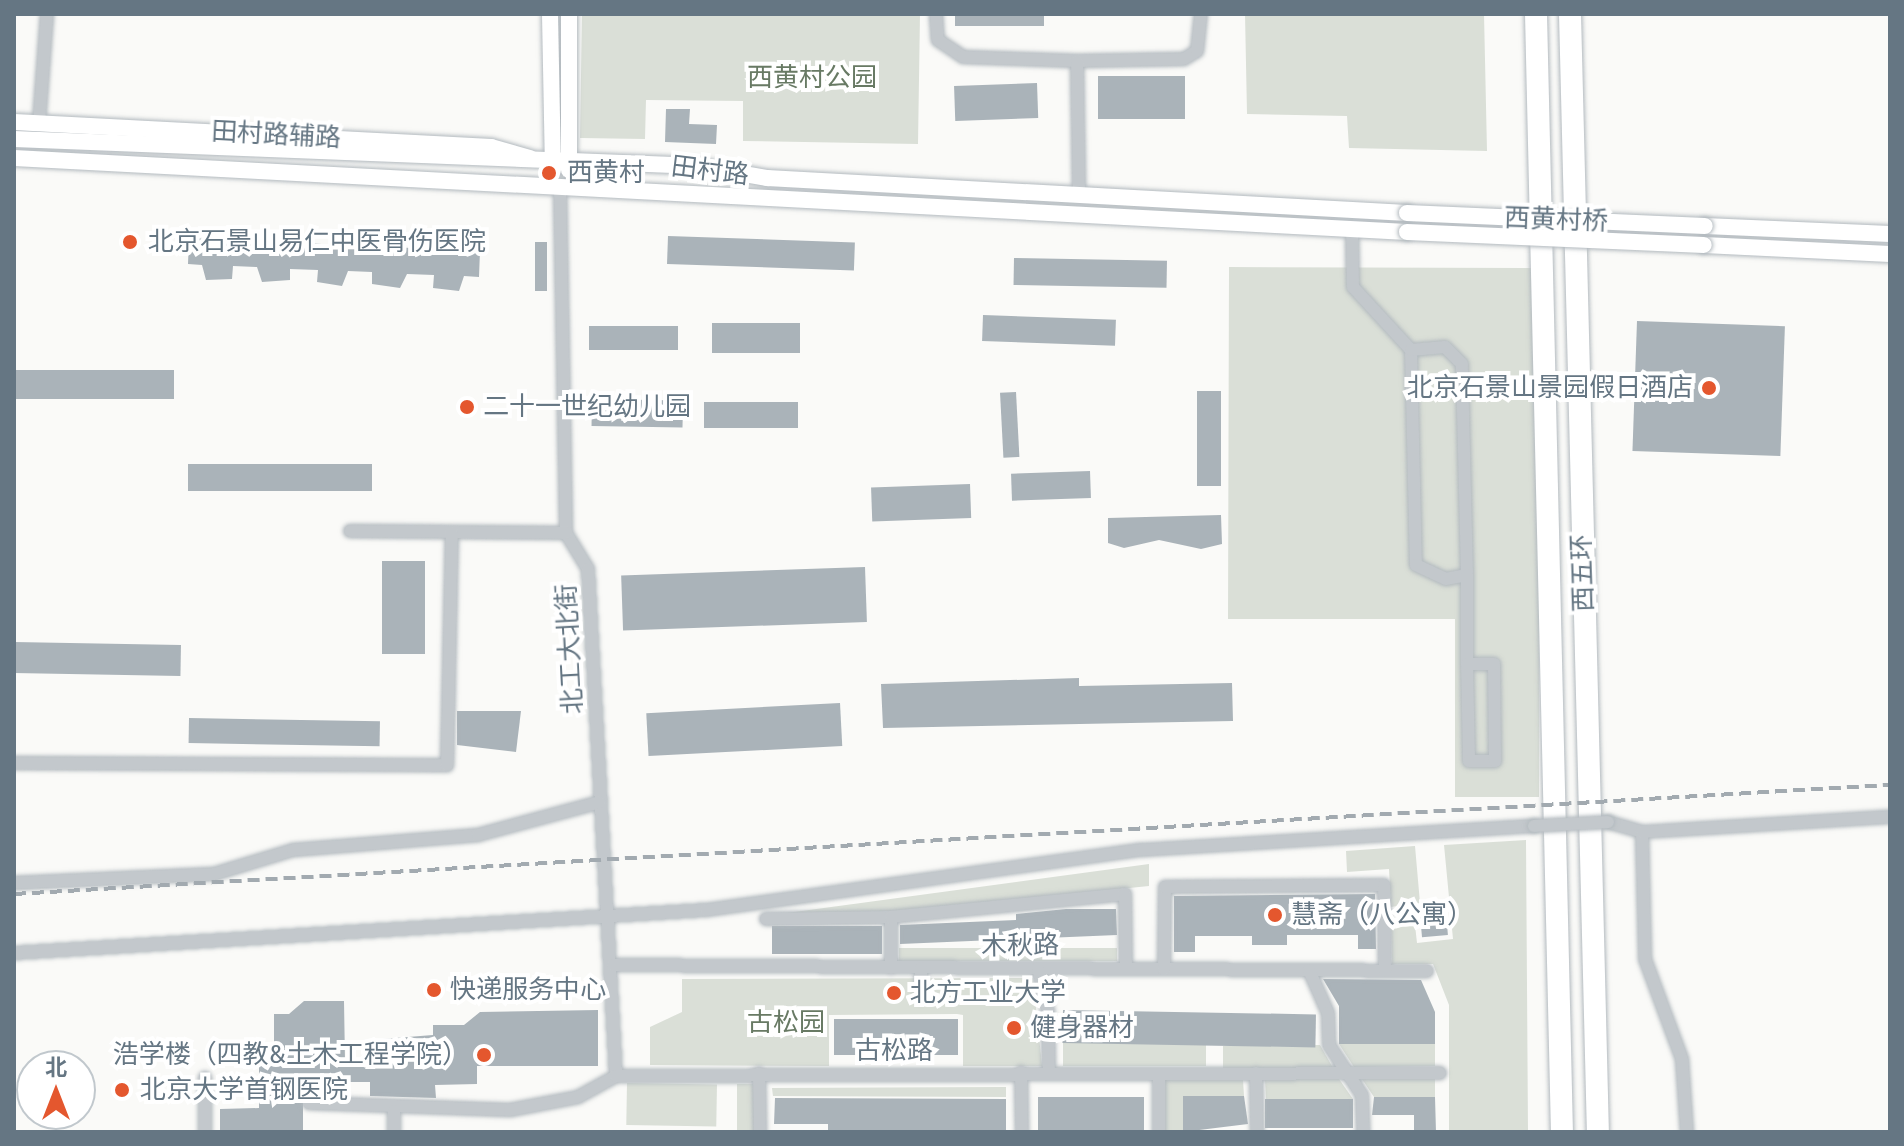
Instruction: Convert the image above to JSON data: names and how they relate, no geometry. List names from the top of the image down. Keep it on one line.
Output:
{"streets":{"highway":["西五环"],"main road":["田村路辅路","田村路","西黄村桥"],"street":["北工大北街","木秋路","古松路"]},"crossings":[["田村路辅路","田村路"],["田村路","西黄村桥"],["北工大北街","木秋路"],["北工大北街","古松路"]],"parks":["西黄村公园","古松园"],"places":["西黄村","北京石景山易仁中医骨伤医院","北京石景山景园假日酒店","二十一世纪幼儿园","慧斋（八公寓）","快递服务中心","北方工业大学","健身器材","浩学楼（四教&土木工程学院）","北京大学首钢医院"],"north":"top"}
